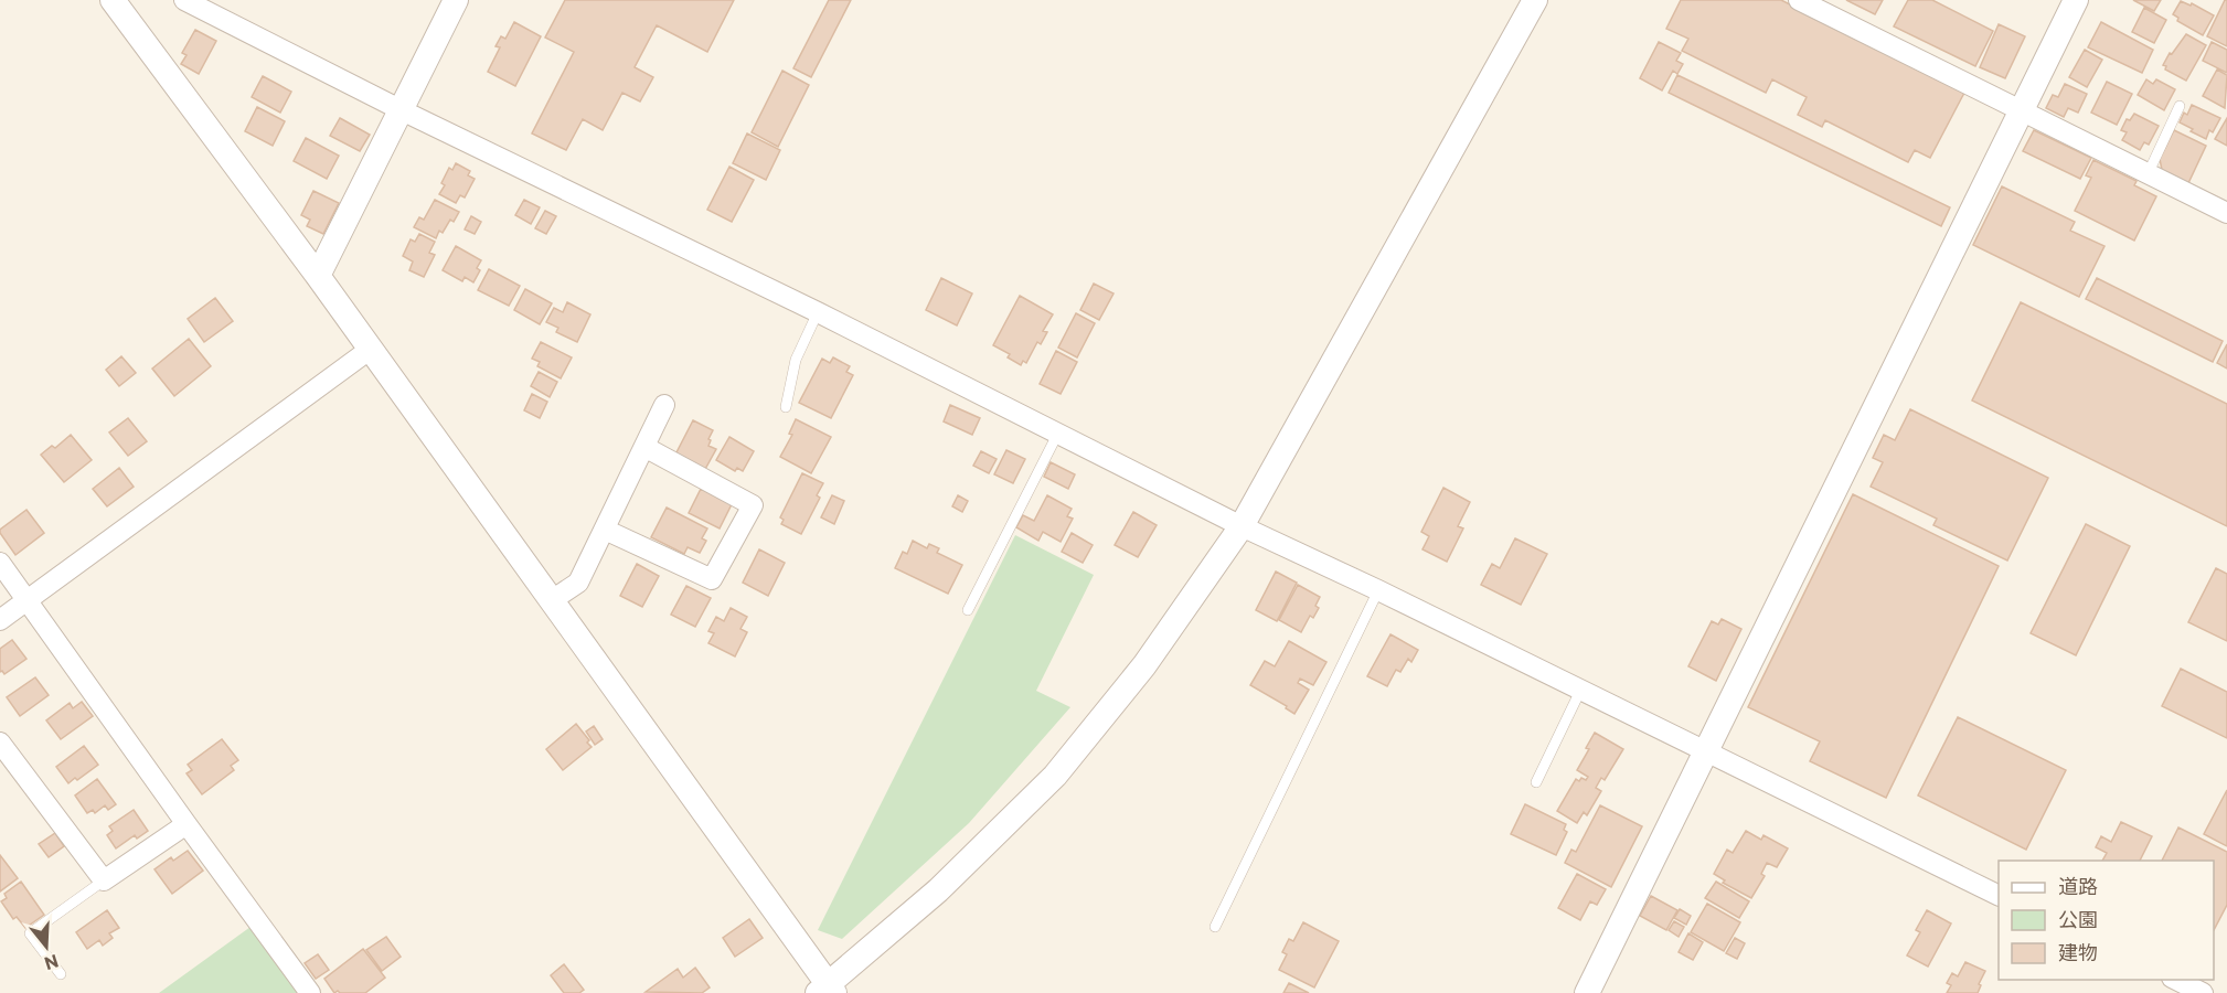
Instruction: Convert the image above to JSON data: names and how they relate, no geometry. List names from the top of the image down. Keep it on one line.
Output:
{"legend":["道路","公園","建物"],"north":"bottom"}
